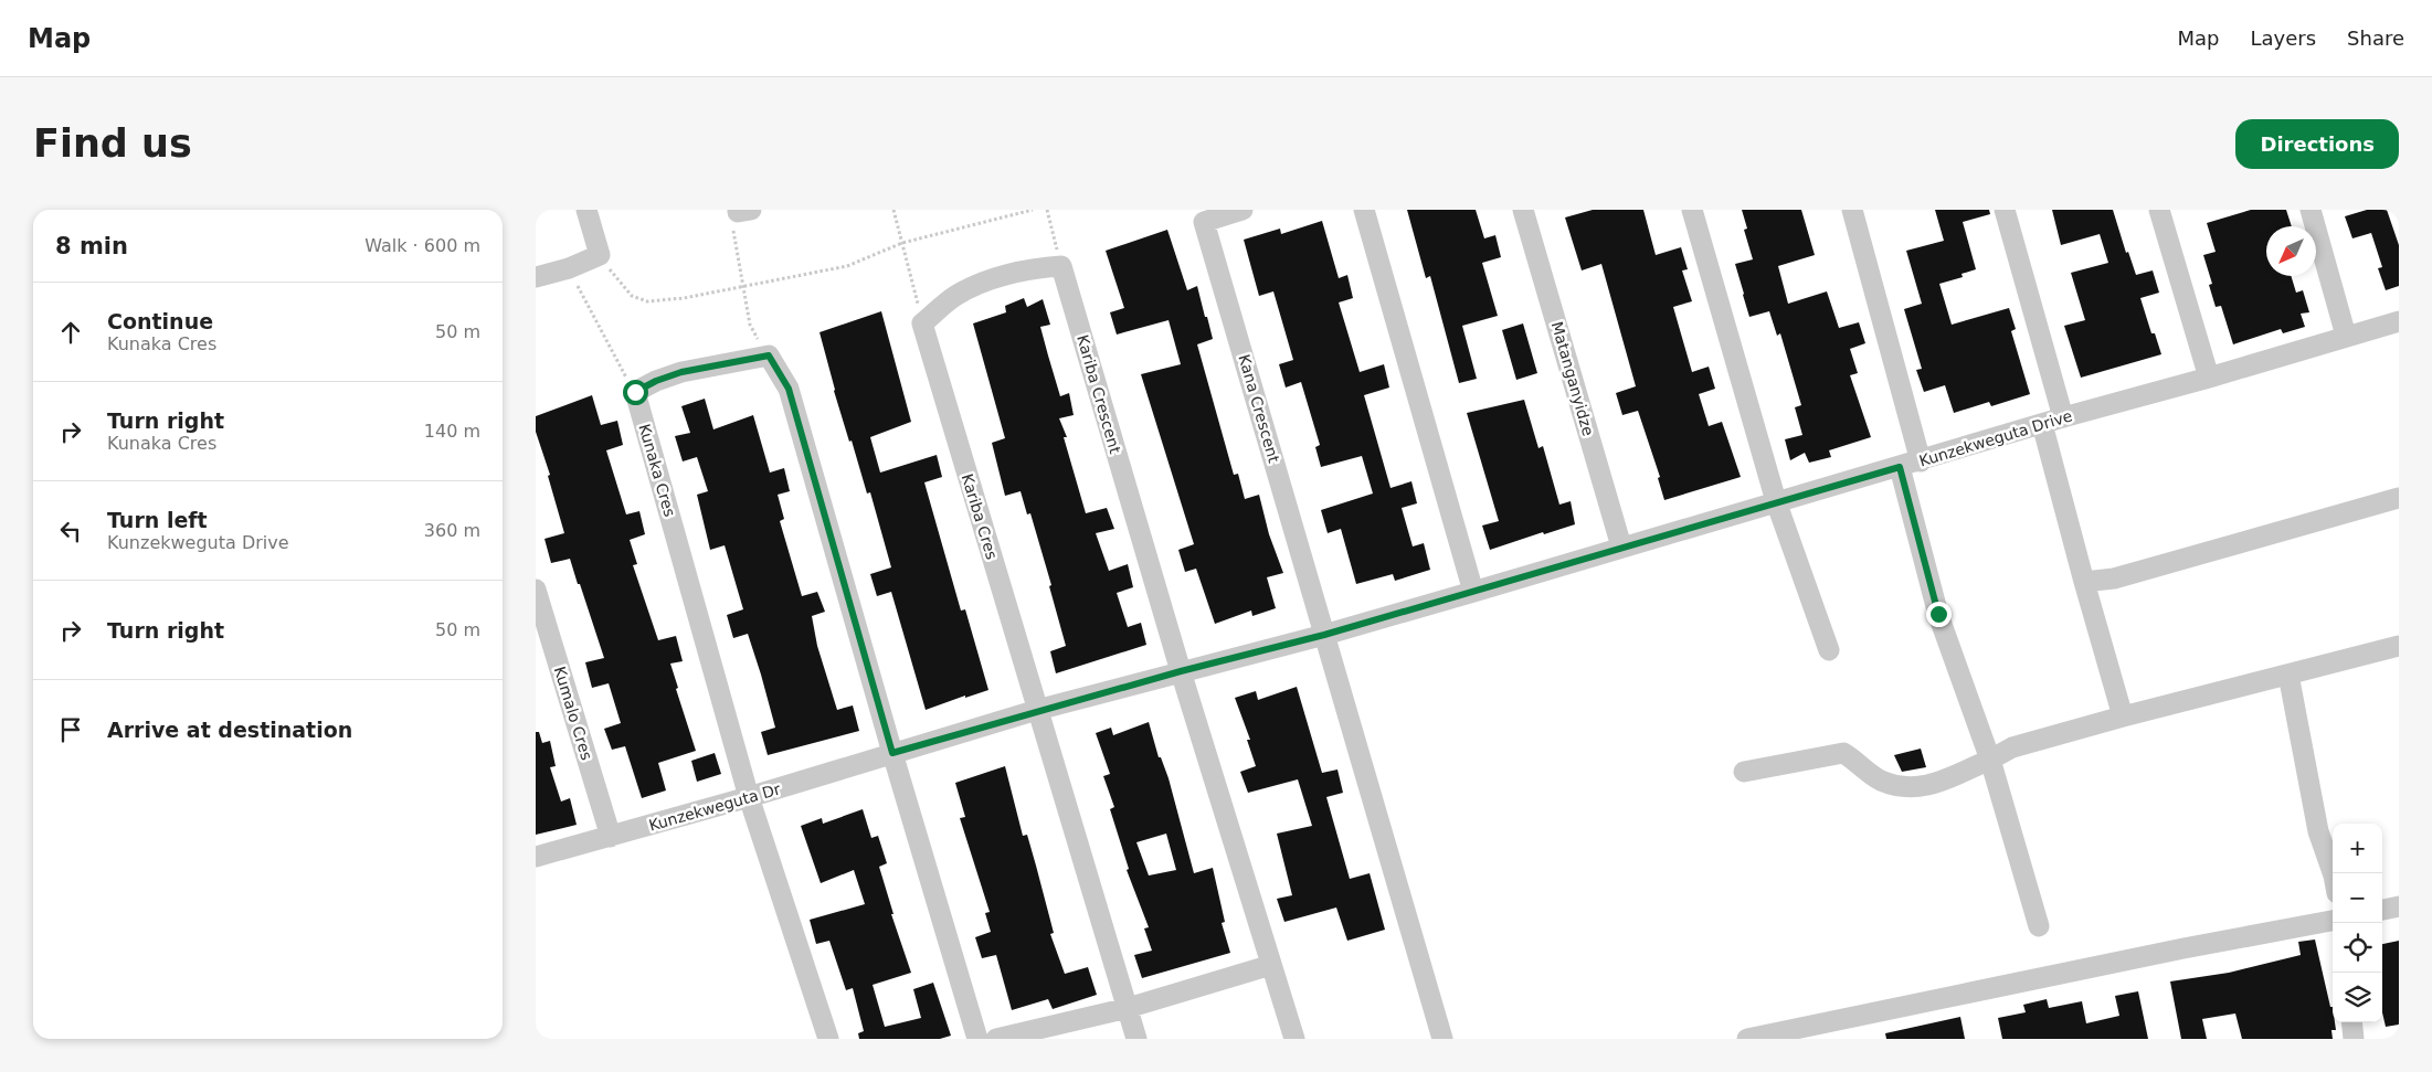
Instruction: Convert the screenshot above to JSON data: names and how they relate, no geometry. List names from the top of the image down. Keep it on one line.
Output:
{"streets":{"street":["Matanganyidze","Kariba Crescent","Kana Crescent","Kunzekweguta Drive","Kunaka Cres","Kariba Cres","Kumalo Cres","Kunzekweguta Dr"]},"crossings":[["Matanganyidze","Kunzekweguta Drive"],["Kariba Crescent","Kunzekweguta Drive"],["Kana Crescent","Kunzekweguta Drive"],["Kunzekweguta Drive","Kariba Cres"],["Kunzekweguta Drive","Kunzekweguta Dr"],["Kunaka Cres","Kunzekweguta Dr"],["Kumalo Cres","Kunzekweguta Dr"]],"north":"bottom left","page":{"header":"Map","nav":["Map","Layers","Share"],"buttons":"Directions","title":"Find us","heading":["8 min","Walk · 600 m"],"list":[["Continue","Kunaka Cres","50 m"],["Turn right","Kunaka Cres","140 m"],["Turn left","Kunzekweguta Drive","360 m"],["Turn right","50 m"],"Arrive at destination"],"map_buttons":["+","−"]}}
